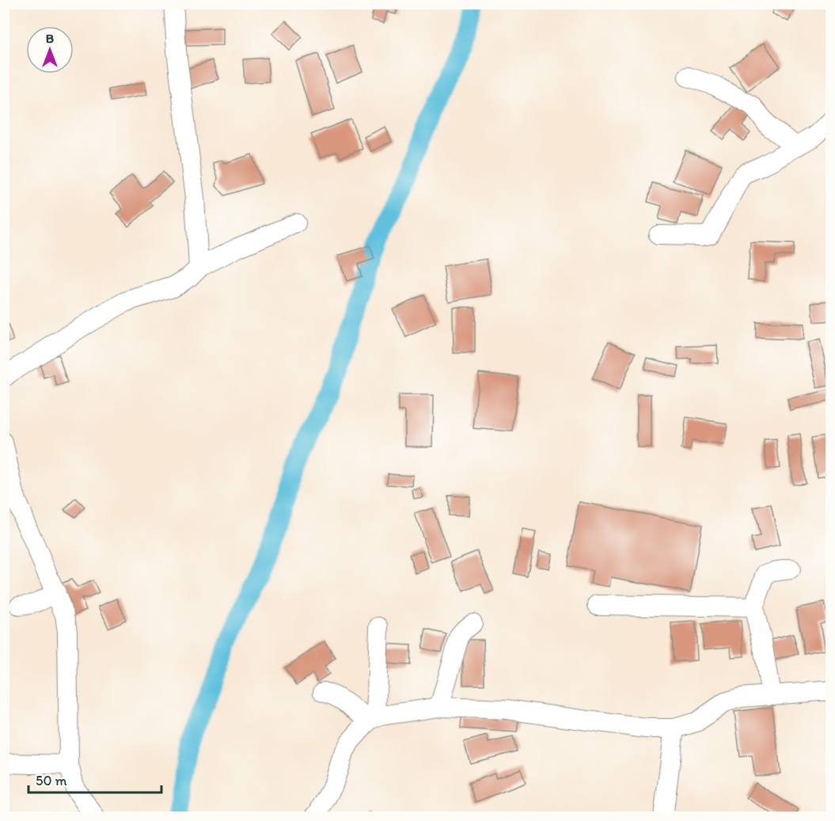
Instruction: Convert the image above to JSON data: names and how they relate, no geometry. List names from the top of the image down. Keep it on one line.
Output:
{"scale_bar":"50 m","north":"top"}
